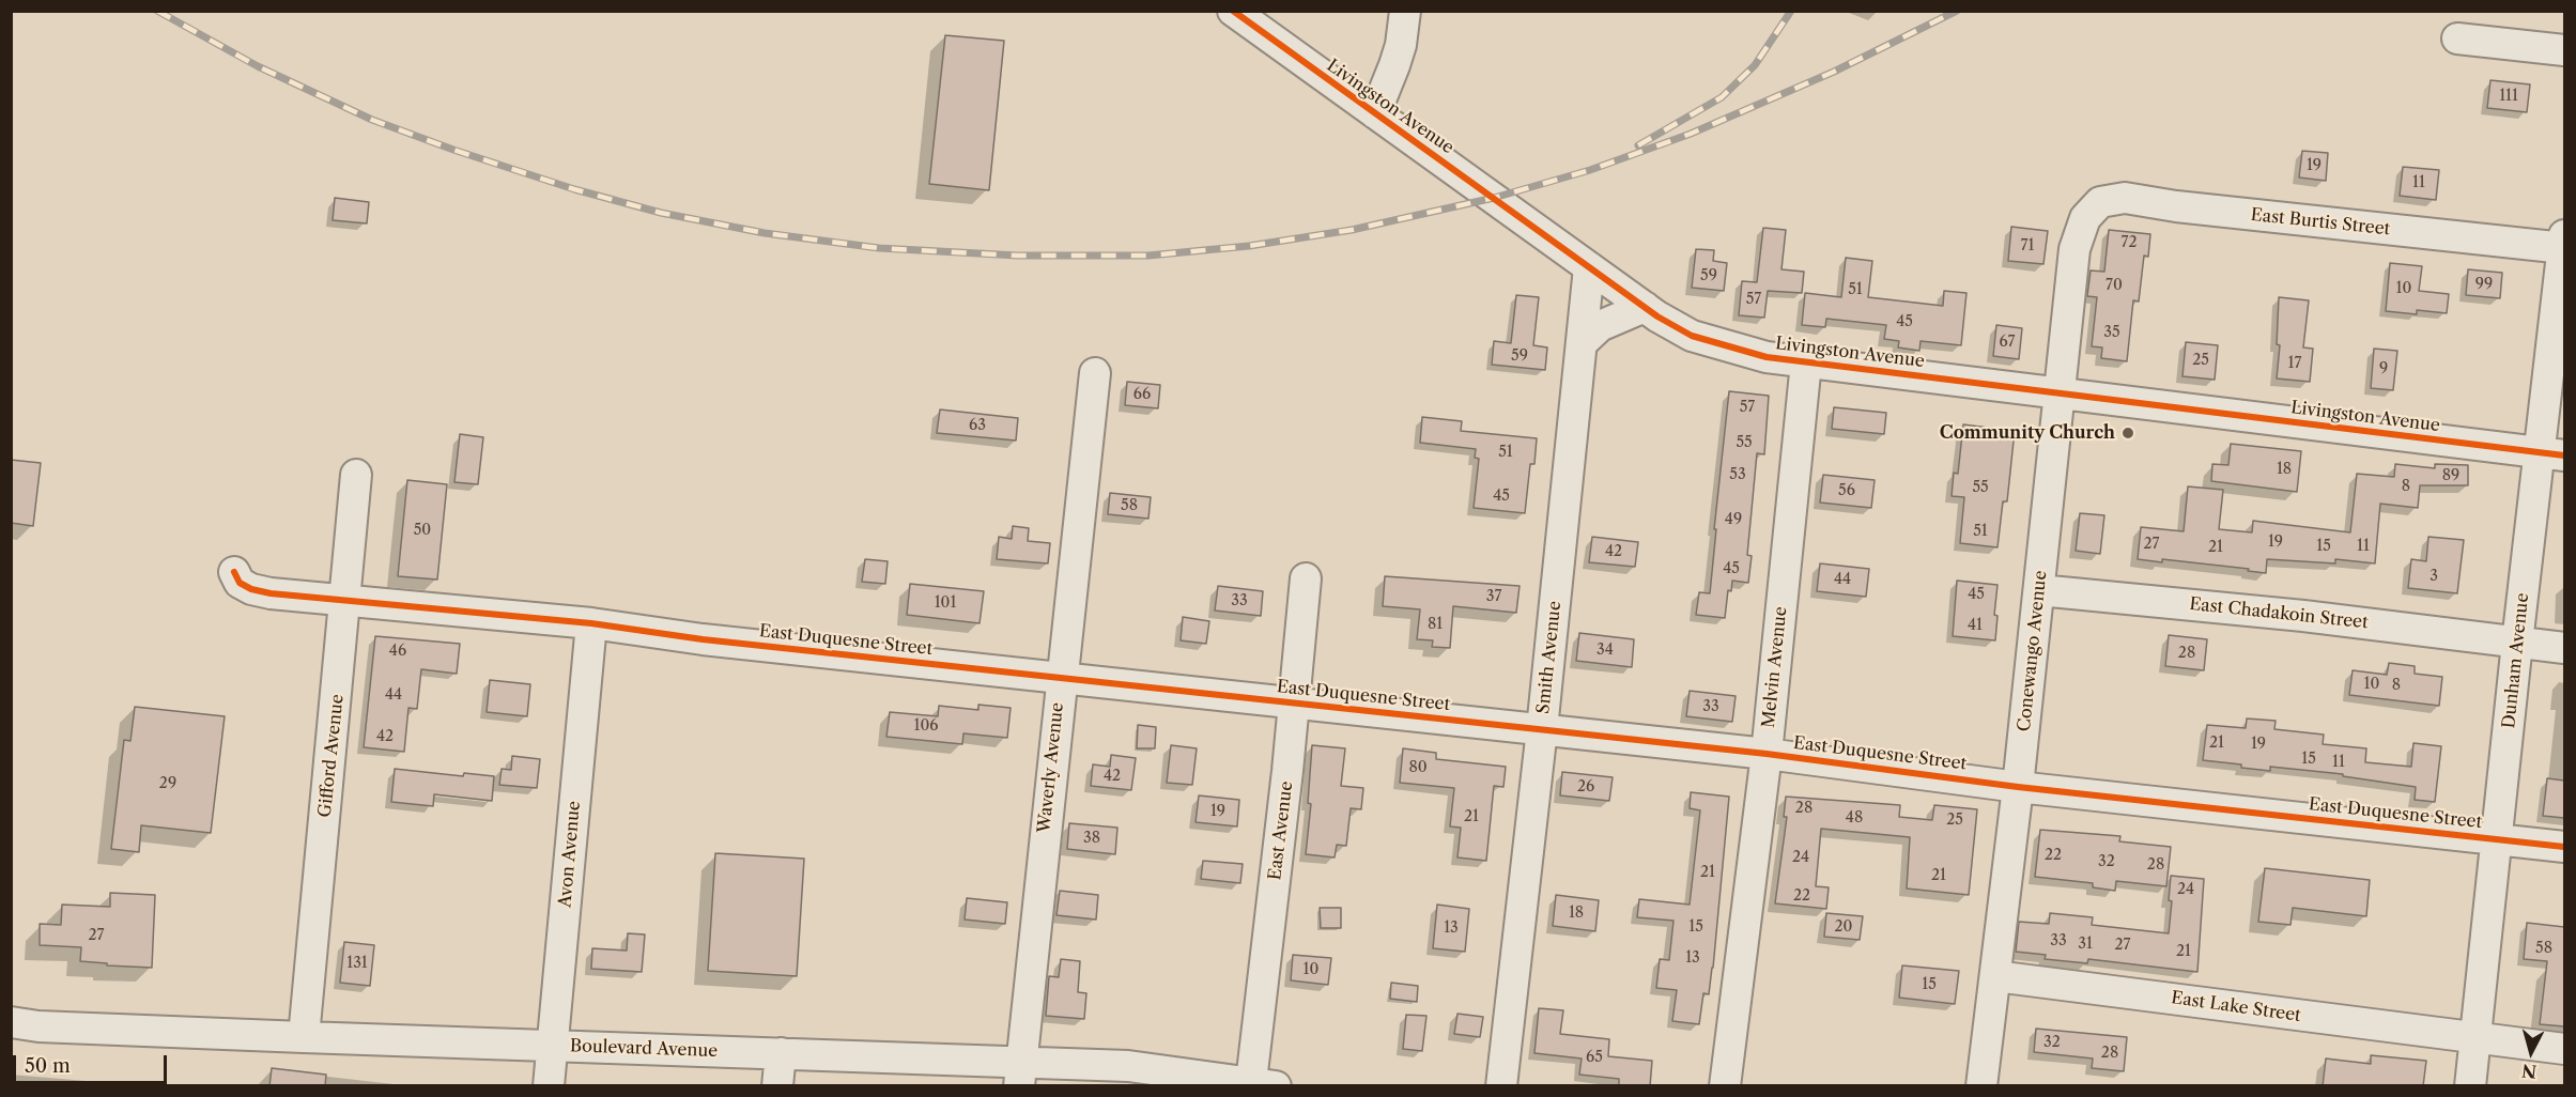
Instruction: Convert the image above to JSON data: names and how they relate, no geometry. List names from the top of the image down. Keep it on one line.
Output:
{"streets":{"street":["Livingston Avenue","East Burtis Street","East Chadakoin Street","East Duquesne Street","Conewango Avenue","Smith Avenue","Dunham Avenue","Melvin Avenue","Gifford Avenue","Waverly Avenue","East Avenue","Avon Avenue","East Lake Street","Boulevard Avenue"]},"crossings":[["Livingston Avenue","Conewango Avenue"],["Livingston Avenue","Smith Avenue"],["Livingston Avenue","Dunham Avenue"],["Livingston Avenue","Melvin Avenue"],["East Burtis Street","Conewango Avenue"],["East Burtis Street","Dunham Avenue"],["East Chadakoin Street","Conewango Avenue"],["East Chadakoin Street","Dunham Avenue"],["East Duquesne Street","Conewango Avenue"],["East Duquesne Street","Smith Avenue"],["East Duquesne Street","Dunham Avenue"],["East Duquesne Street","Melvin Avenue"],["East Duquesne Street","Gifford Avenue"],["East Duquesne Street","Waverly Avenue"],["East Duquesne Street","East Avenue"],["East Duquesne Street","Avon Avenue"],["Conewango Avenue","East Lake Street"],["Dunham Avenue","East Lake Street"],["Gifford Avenue","Boulevard Avenue"],["Waverly Avenue","Boulevard Avenue"],["East Avenue","Boulevard Avenue"],["Avon Avenue","Boulevard Avenue"]],"places":["Community Church"],"house_numbers":["111","19","11","72","71","59","99","70","10","51","57","45","35","67","59","25","17","9","66","57","63","55","51","18","53","89","8","55","56","45","58","49","50","51","19","27","15","11","21","42","45","3","44","45","37","33","101","81","41","34","46","28","10","8","44","33","106","42","21","19","15","11","80","42","29","26","28","19","21","48","25","38","22","24","32","28","21","21","24","22","18","15","20","13","27","33","31","27","58","21","13","131","10","15","32","28","65"],"scale_bar":"50 m","north":"bottom"}
